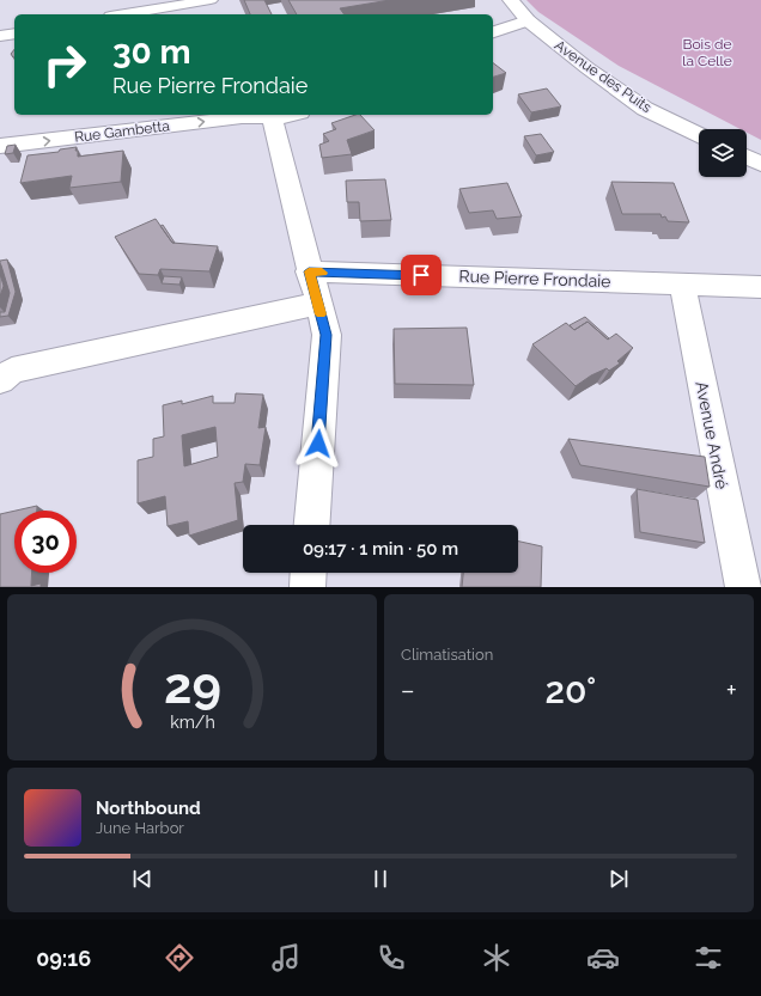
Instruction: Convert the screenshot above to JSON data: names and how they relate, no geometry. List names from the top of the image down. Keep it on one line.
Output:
{"streets":{"street":["Avenue des Puits","Rue Gambetta","Rue Pierre Frondaie","Avenue André"]},"crossings":[["Rue Pierre Frondaie","Avenue André"]],"parks":["Bois de la Celle"],"page":{"turn":["30 m","Rue Pierre Frondaie"],"limit":"30","trip":"09:17 · 1 min · 50 m","tile":"Climatisation","heat":["−","20°","+"],"song":["Northbound","June Harbor"],"tabs":"09:16","gauge":["29","km/h"]}}
